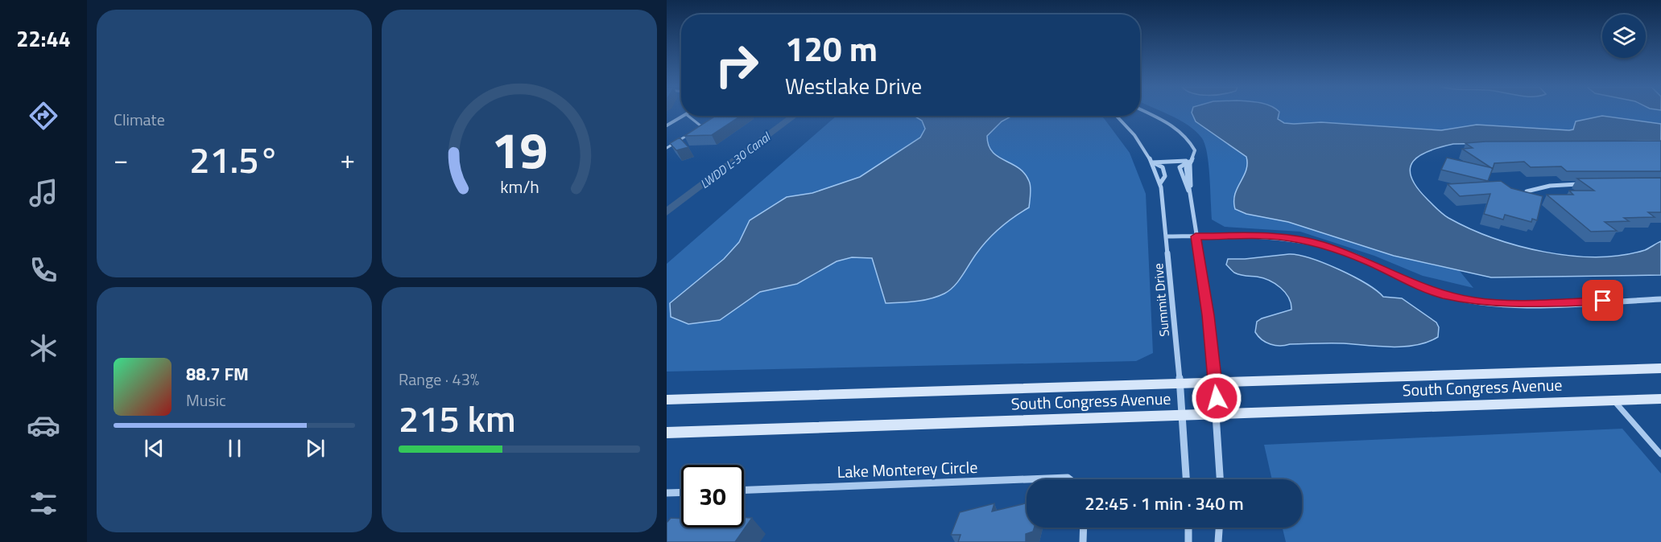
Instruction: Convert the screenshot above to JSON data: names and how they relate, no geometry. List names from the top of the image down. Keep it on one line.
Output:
{"streets":{"main road":["South Congress Avenue"],"street":["Summit Drive","Lake Monterey Circle"]},"crossings":[["Summit Drive","South Congress Avenue"]],"water":["LWDD L-30 Canal"],"page":{"tabs":"22:44","tile":["Climate",["Range · 43%","215 km"]],"turn":["120 m","Westlake Drive"],"heat":["−","21.5°","+"],"song":["88.7 FM","Music"],"limit":"30","trip":"22:45 · 1 min · 340 m","gauge":["19","km/h"]}}
